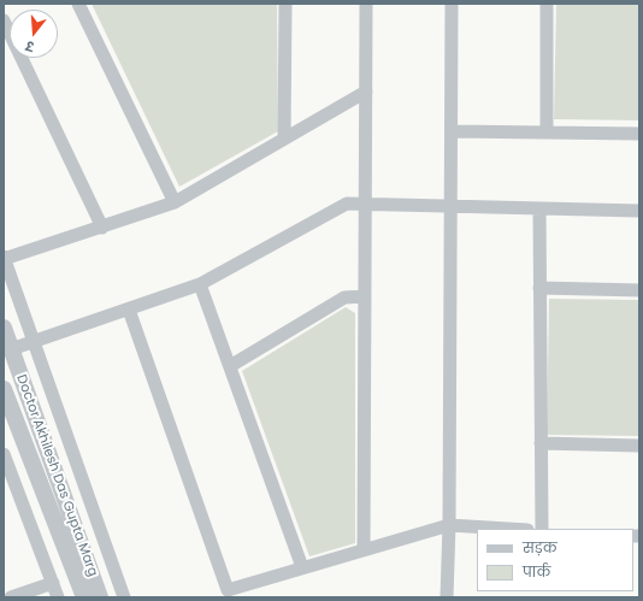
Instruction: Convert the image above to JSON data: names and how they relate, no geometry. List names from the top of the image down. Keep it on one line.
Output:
{"streets":{"street":["Doctor Akhilesh Das Gupta Marg"]},"legend":["सड़क","पार्क"],"north":"bottom"}
